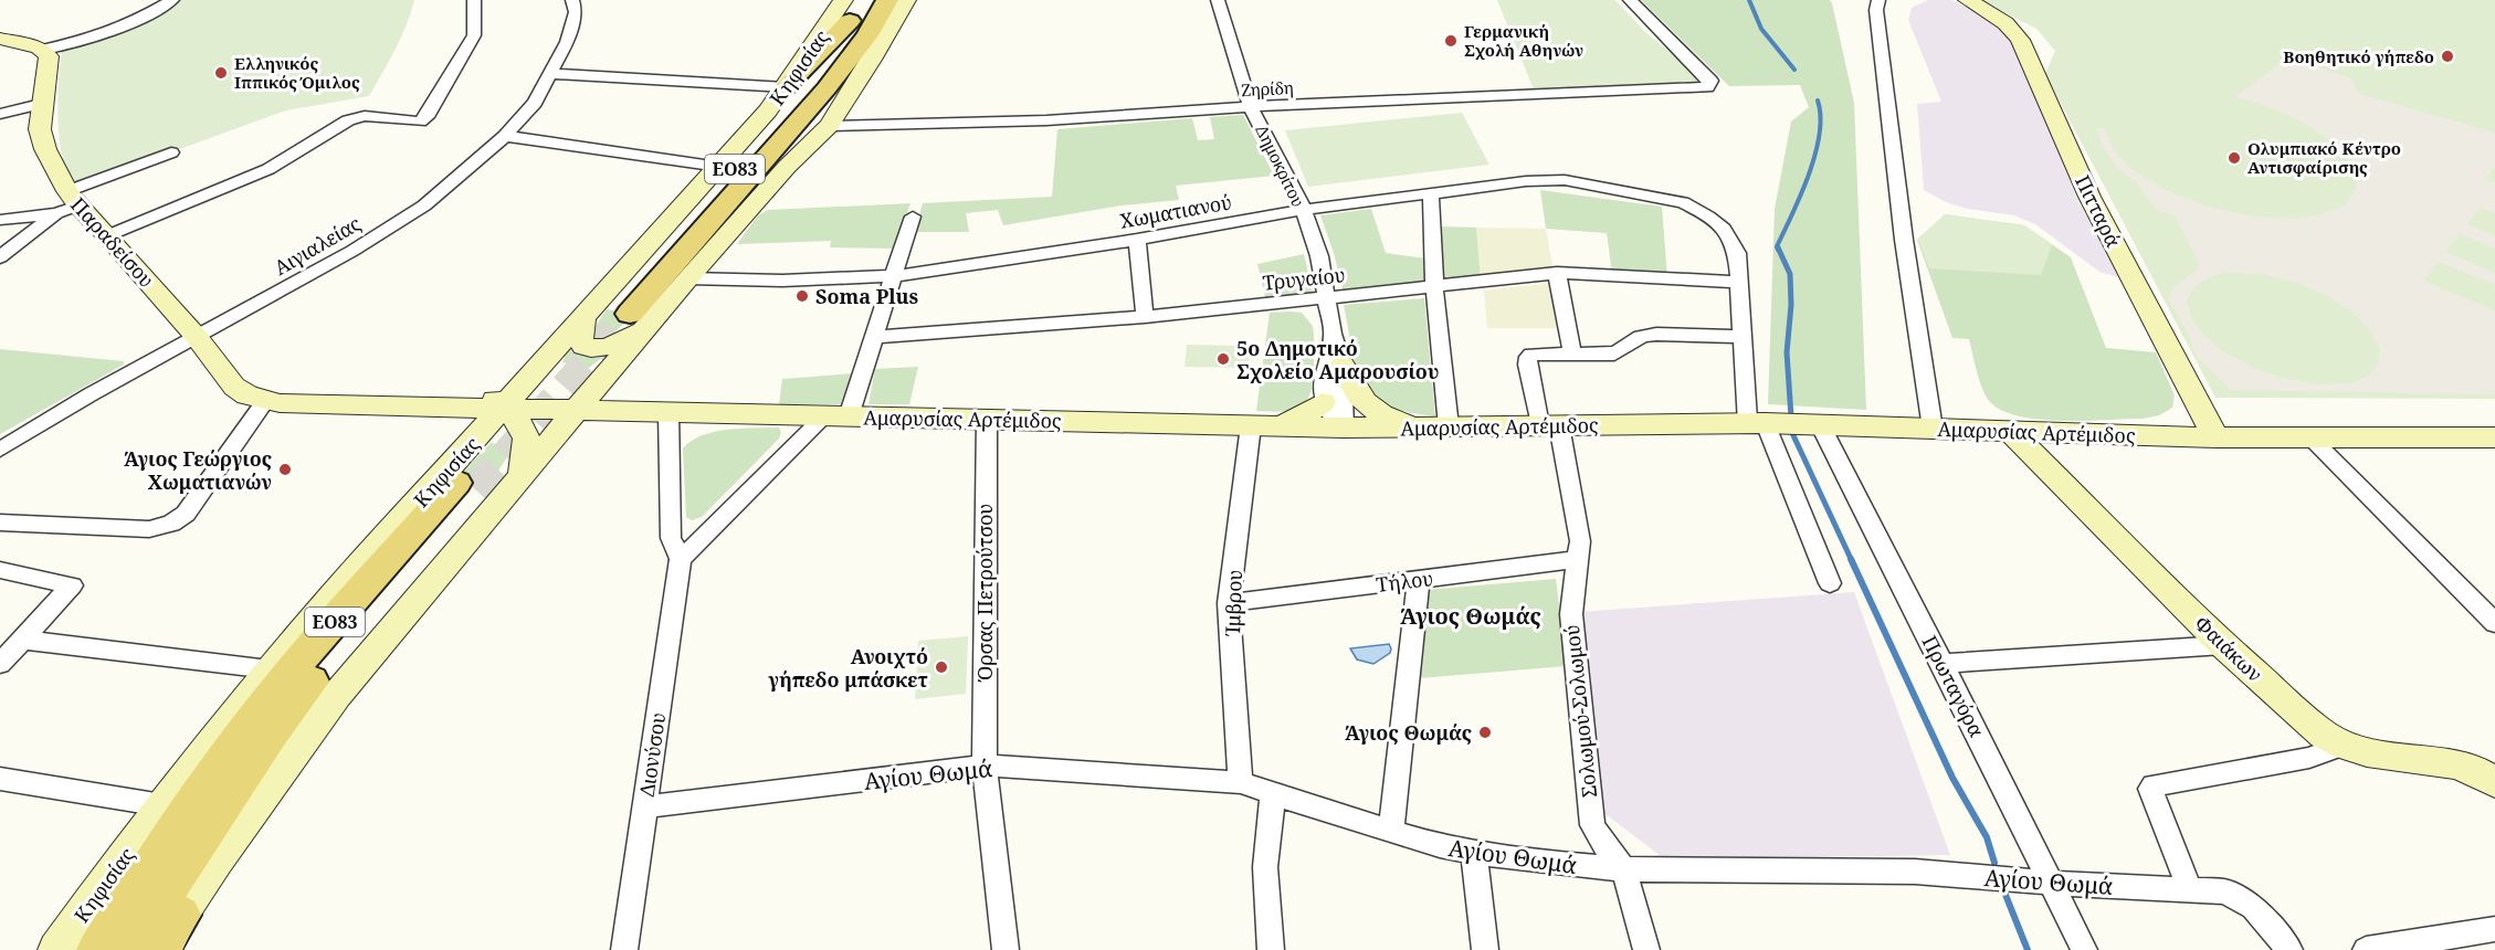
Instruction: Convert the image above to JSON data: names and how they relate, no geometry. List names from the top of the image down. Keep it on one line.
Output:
{"streets":{"main road":["Κηφισίας","ΕΟ83","Πιτταρά","Παραδείσου","Αμαρυσίας Αρτέμιδος","Φαιάκων"],"street":["Ζηρίδη","Δημοκρίτου","Χωματιανού","Αιγιαλείας","Τρυγαίου","Τήλου","Όρσας Πετρούτσου","Ίμβρου","Πρωταγόρα","Σολωμού-Σολωμού","Διονύσου","Αγίου Θωμά"]},"crossings":[["Κηφισίας","Ζηρίδη"],["Κηφισίας","Χωματιανού"],["Κηφισίας","Παραδείσου"],["Κηφισίας","Αμαρυσίας Αρτέμιδος"],["Ζηρίδη","Δημοκρίτου"],["Δημοκρίτου","Χωματιανού"],["Δημοκρίτου","Τρυγαίου"],["Δημοκρίτου","Αμαρυσίας Αρτέμιδος"],["Χωματιανού","Πρωταγόρα"],["Πιτταρά","Αμαρυσίας Αρτέμιδος"],["Παραδείσου","Αιγιαλείας"],["Παραδείσου","Αμαρυσίας Αρτέμιδος"],["Τρυγαίου","Πρωταγόρα"],["Αμαρυσίας Αρτέμιδος","Όρσας Πετρούτσου"],["Αμαρυσίας Αρτέμιδος","Ίμβρου"],["Αμαρυσίας Αρτέμιδος","Φαιάκων"],["Αμαρυσίας Αρτέμιδος","Πρωταγόρα"],["Αμαρυσίας Αρτέμιδος","Σολωμού-Σολωμού"],["Αμαρυσίας Αρτέμιδος","Διονύσου"],["Τήλου","Ίμβρου"],["Τήλου","Σολωμού-Σολωμού"],["Όρσας Πετρούτσου","Αγίου Θωμά"],["Ίμβρου","Αγίου Θωμά"],["Πρωταγόρα","Αγίου Θωμά"],["Σολωμού-Σολωμού","Αγίου Θωμά"],["Διονύσου","Αγίου Θωμά"]],"districts":["Άγιος Θωμάς"],"places":["Γερμανική Σχολή Αθηνών","Βοηθητικό γήπεδο","Ελληνικός Ιππικός Όμιλος","Ολυμπιακό Κέντρο Αντισφαίρισης","Soma Plus","5ο Δημοτικό Σχολείο Αμαρουσίου","Άγιος Γεώργιος Χωματιανών","Ανοιχτό γήπεδο μπάσκετ","Άγιος Θωμάς"]}
